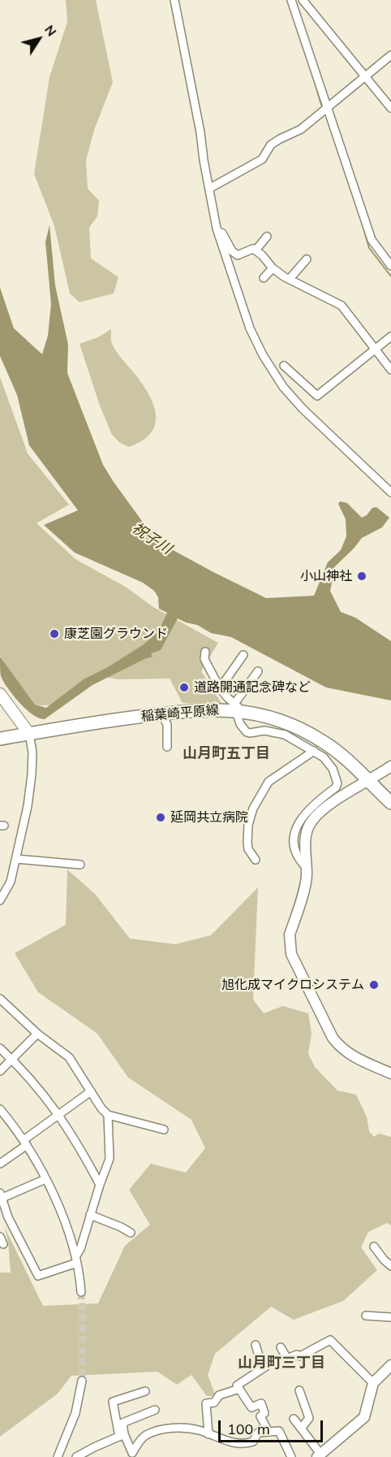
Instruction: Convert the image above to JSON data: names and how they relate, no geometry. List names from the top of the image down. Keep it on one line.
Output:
{"streets":{"main road":["稲葉崎平原線"]},"districts":["山月町五丁目","山月町三丁目"],"water":["祝子川"],"places":["小山神社","康芝園グラウンド","道路開通記念碑など","延岡共立病院","旭化成マイクロシステム"],"scale_bar":"100 m","north":"top right"}
